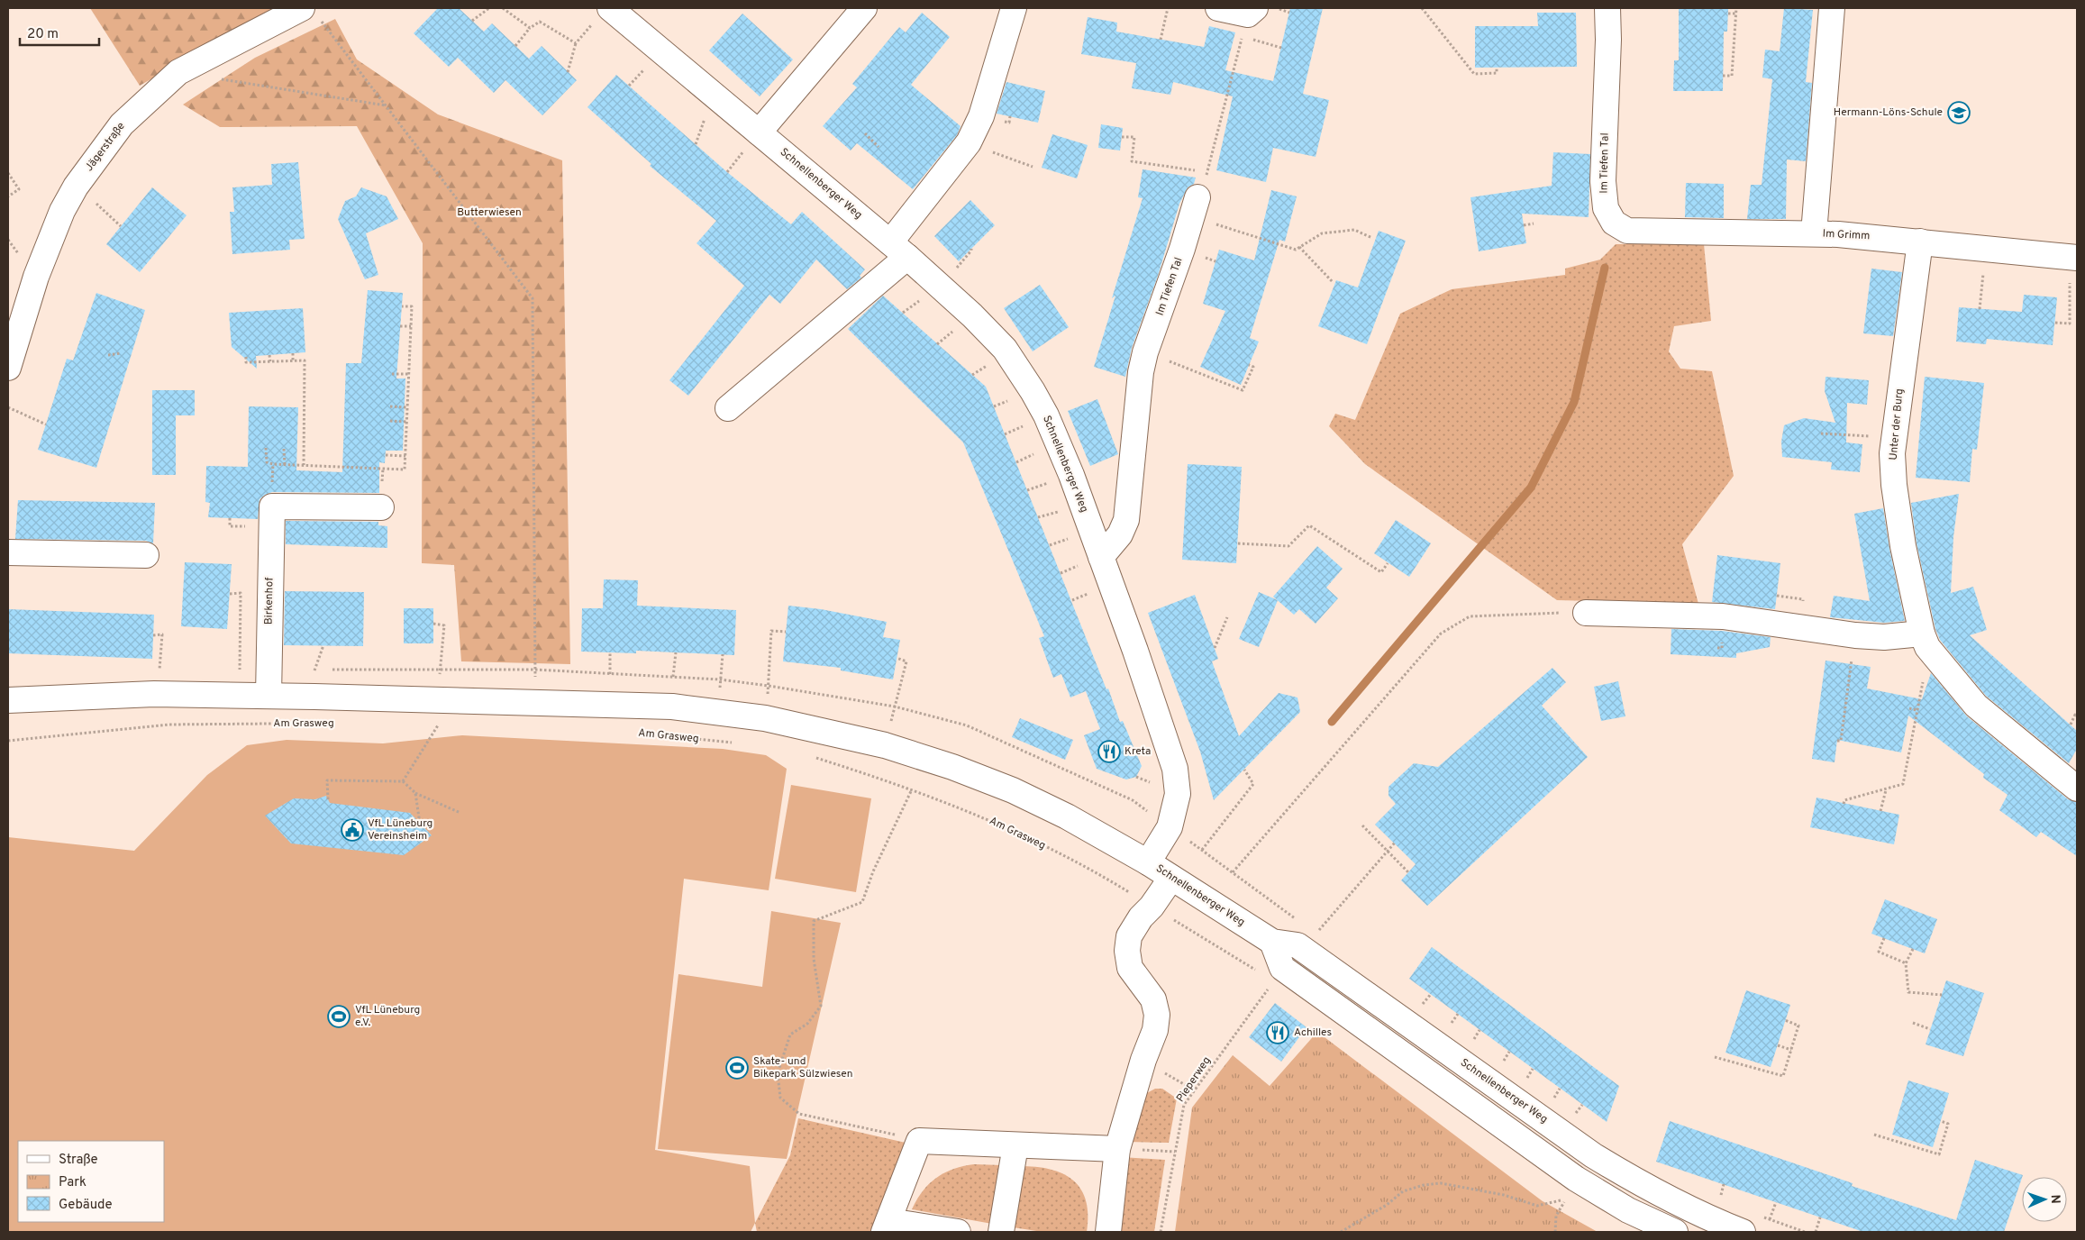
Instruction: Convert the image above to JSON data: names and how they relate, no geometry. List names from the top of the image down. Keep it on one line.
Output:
{"streets":{"street":["Jägerstraße","Im Tiefen Tal","Schnellenberger Weg","Im Grimm","Unter der Burg","Birkenhof"],"path":["Am Grasweg","Pieperweg"]},"crossings":[["Im Tiefen Tal","Schnellenberger Weg"],["Im Tiefen Tal","Im Grimm"],["Im Grimm","Unter der Burg"]],"parks":["Butterwiesen"],"places":{"school or university":["Hermann-Löns-Schule"],"restaurant":["Kreta","Achilles"],"public building":["VfL Lüneburg Vereinsheim"],"sports":["VfL Lüneburg e.V.","Skate- und Bikepark Sülzwiesen"]},"legend":["Straße","Park","Gebäude"],"scale_bar":"20 m","north":"right"}
